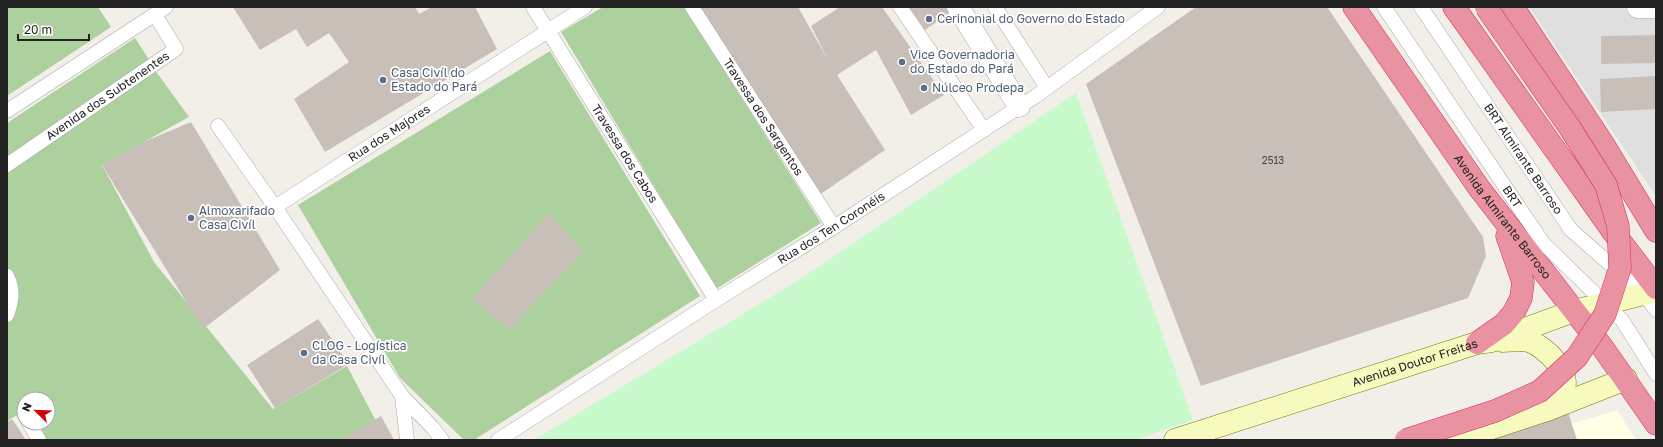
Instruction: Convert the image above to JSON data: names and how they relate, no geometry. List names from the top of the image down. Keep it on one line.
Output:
{"streets":{"highway":["Avenida Almirante Barroso"],"main road":["Avenida Doutor Freitas"],"lane":["Avenida dos Subtenentes","Travessa dos Sargentos","Rua dos Majores","Travessa dos Cabos","BRT Almirante Barroso","BRT","Rua dos Ten Coronéis"]},"crossings":[["Travessa dos Sargentos","Rua dos Ten Coronéis"],["Rua dos Majores","Travessa dos Cabos"],["Travessa dos Cabos","Rua dos Ten Coronéis"],["BRT Almirante Barroso","Avenida Doutor Freitas"],["BRT","Avenida Doutor Freitas"],["Avenida Almirante Barroso","Avenida Doutor Freitas"]],"places":["Cerinonial do Governo do Estado","Vice Governadoria do Estado do Pará","Casa Civíl do Estado do Pará","Núlceo Prodepa","Almoxarifado Casa Civíl","CLOG - Logística da Casa Civíl"],"house_numbers":["2513"],"scale_bar":"20 m","north":"top left"}
